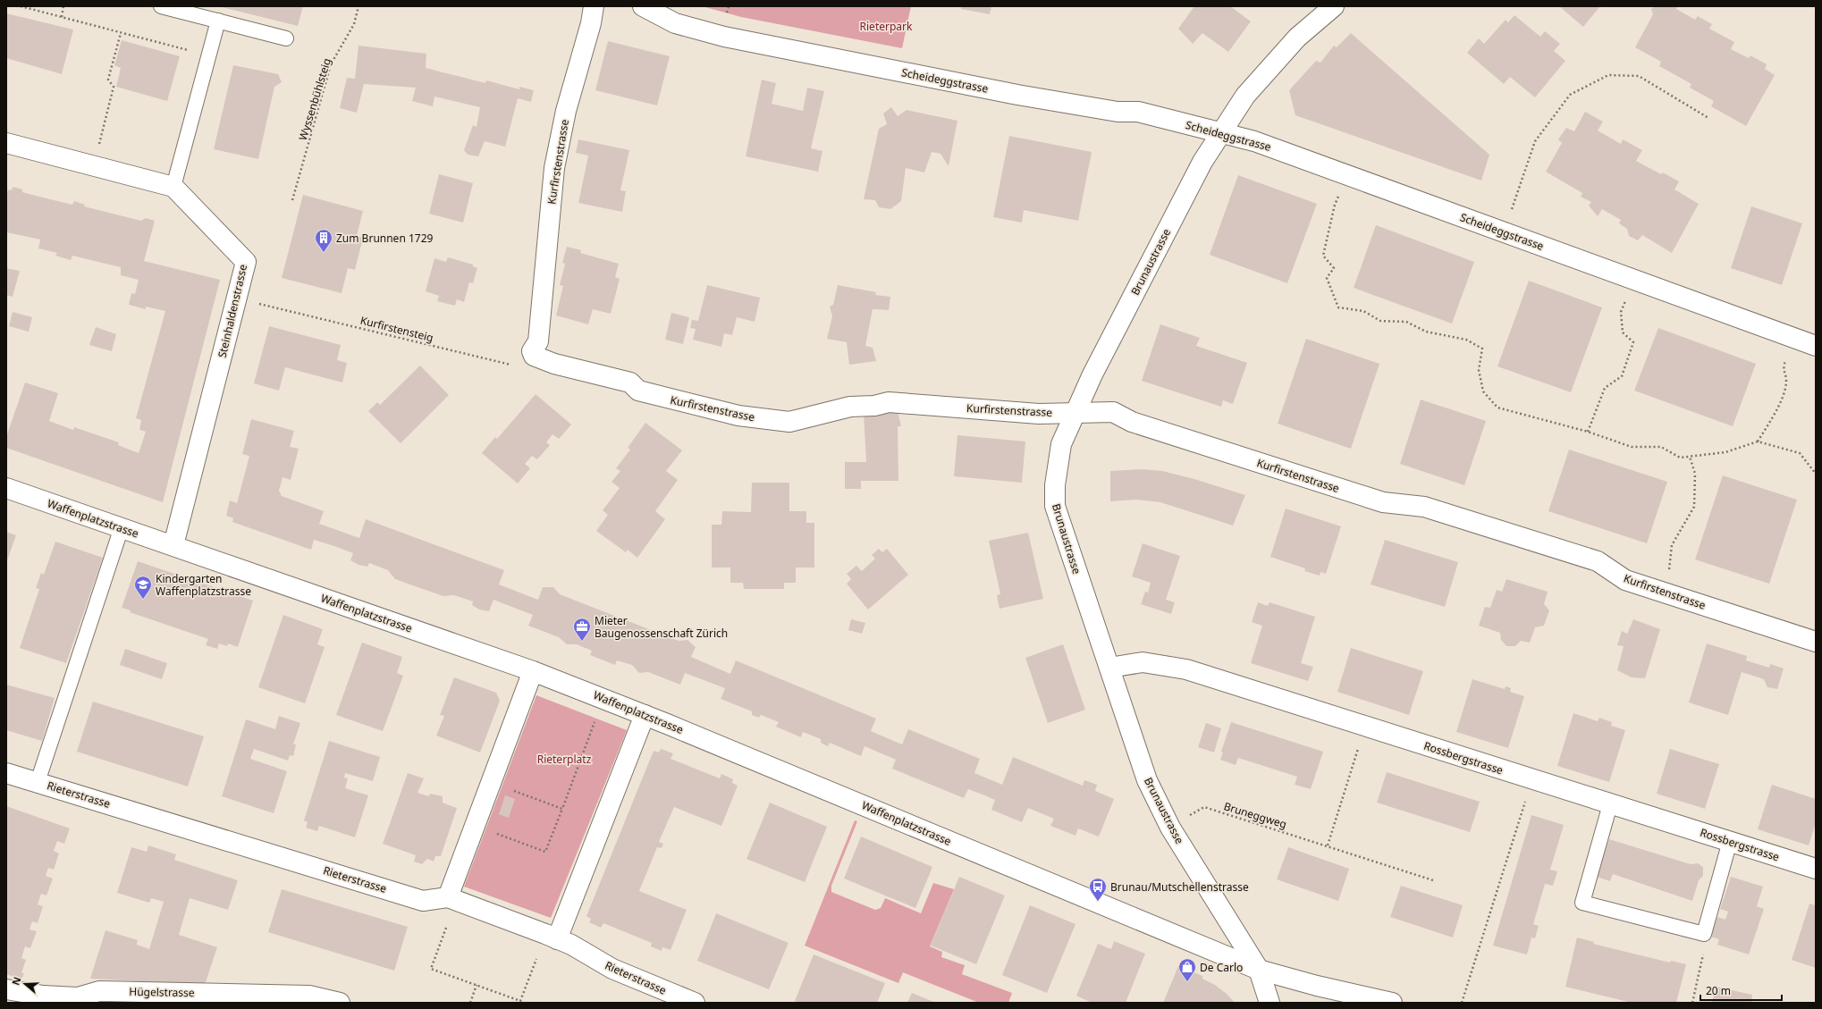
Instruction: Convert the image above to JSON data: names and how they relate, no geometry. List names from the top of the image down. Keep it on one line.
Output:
{"streets":{"street":["Scheideggstrasse","Kurfirstenstrasse","Brunaustrasse","Steinhaldenstrasse","Waffenplatzstrasse","Rossbergstrasse","Rieterstrasse","Hügelstrasse"],"path":["Wyssenbühlsteig","Kurfirstensteig","Bruneggweg"]},"crossings":[["Scheideggstrasse","Brunaustrasse"],["Kurfirstenstrasse","Brunaustrasse"],["Brunaustrasse","Waffenplatzstrasse"],["Brunaustrasse","Rossbergstrasse"],["Steinhaldenstrasse","Waffenplatzstrasse"]],"parks":["Rieterpark","Rieterplatz"],"places":{"building":["Zum Brunnen 1729"],"school or university":["Kindergarten Waffenplatzstrasse"],"office":["Mieter Baugenossenschaft Zürich"],"bus stop":["Brunau/Mutschellenstrasse"],"shop":["De Carlo"]},"scale_bar":"20 m","north":"left"}
